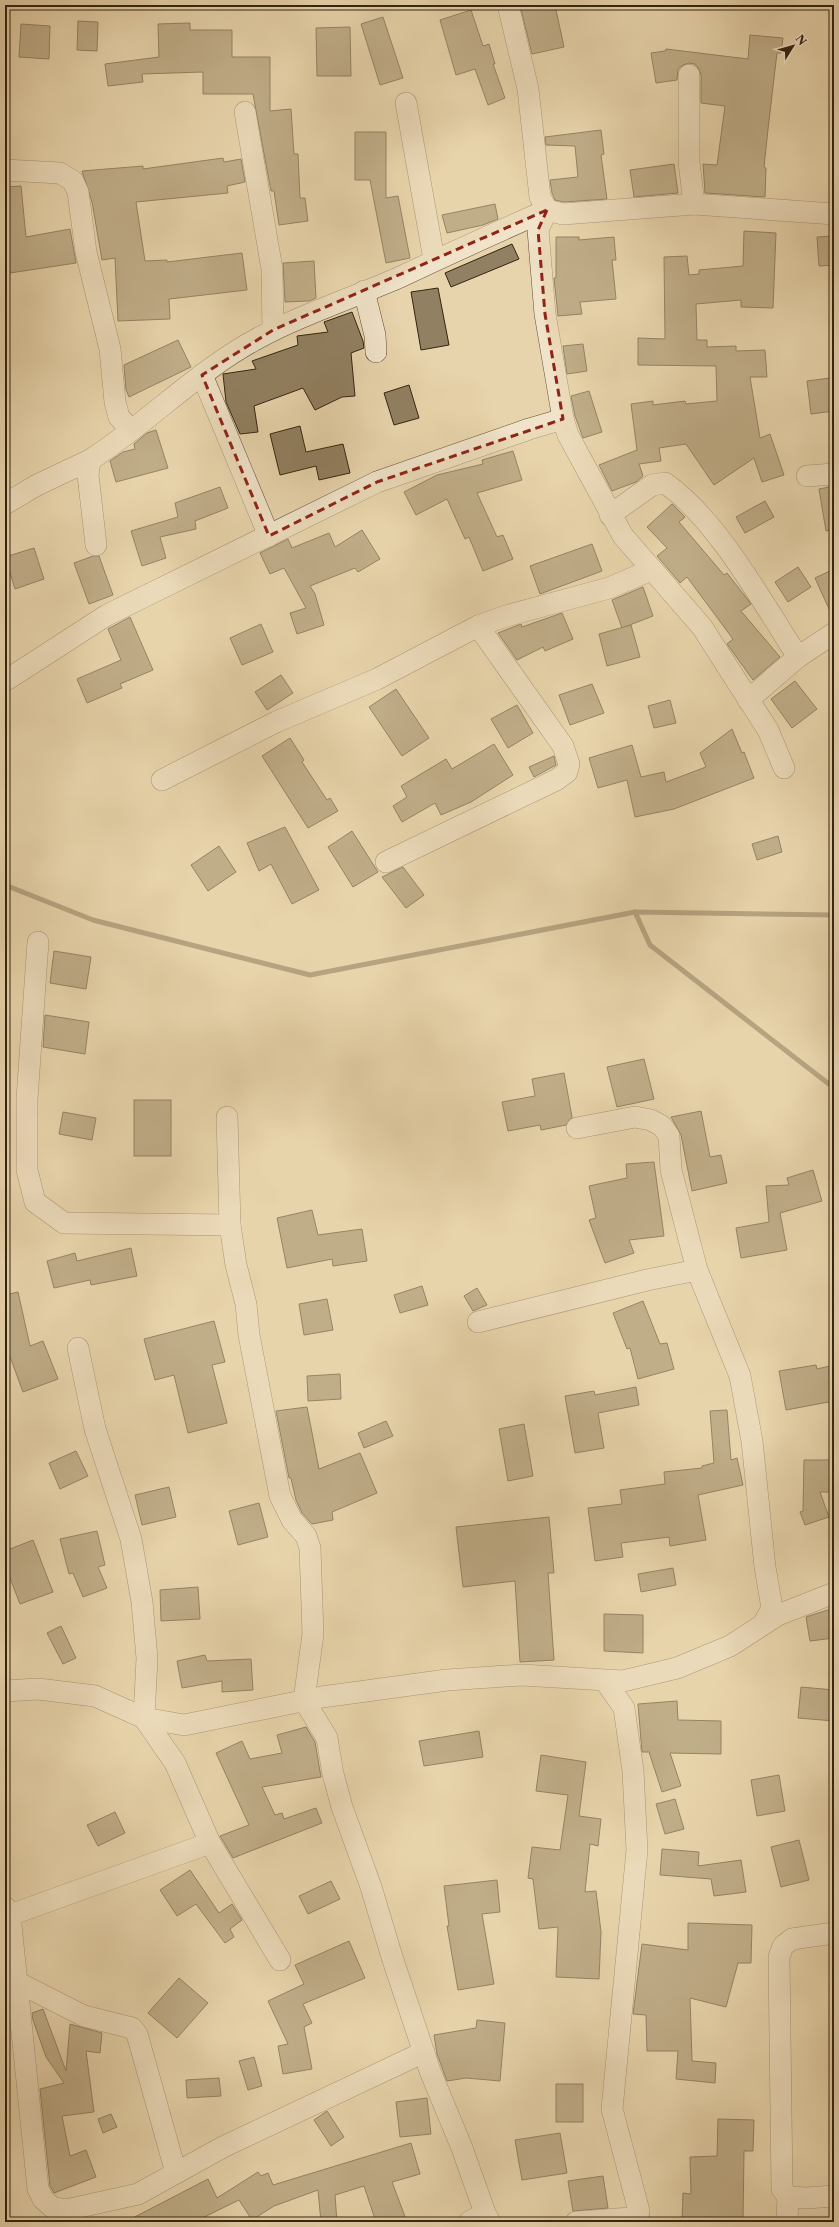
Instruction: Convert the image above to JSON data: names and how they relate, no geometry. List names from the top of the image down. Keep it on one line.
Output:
{"north":"top right"}
